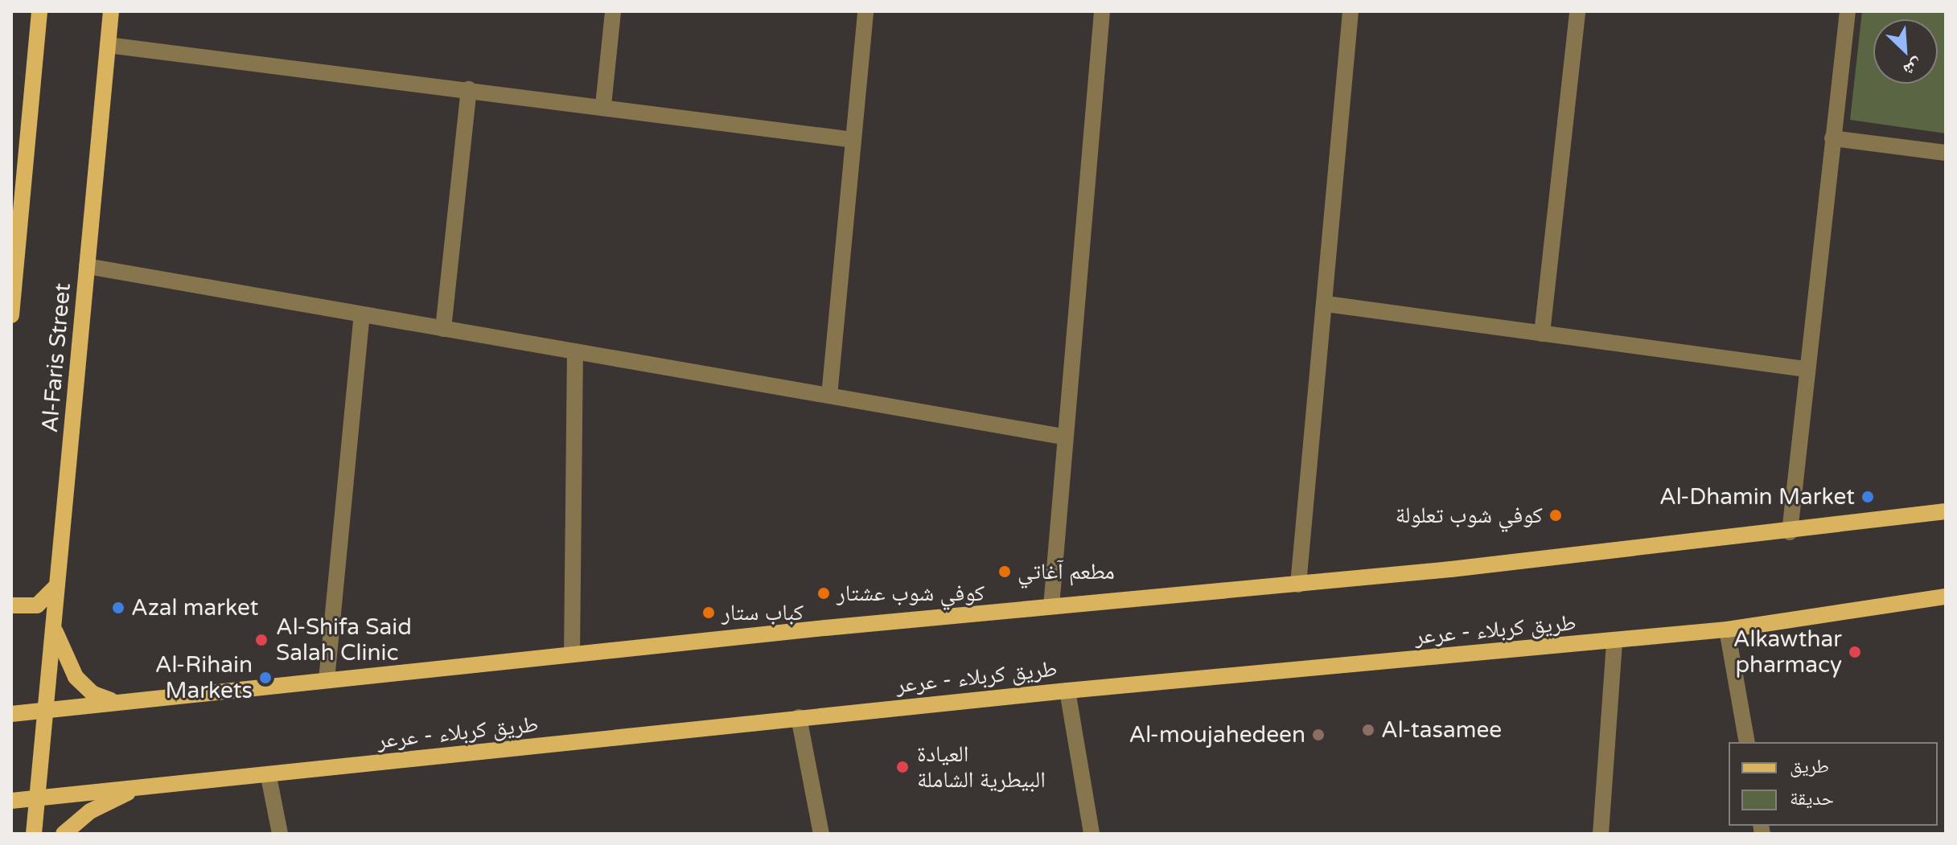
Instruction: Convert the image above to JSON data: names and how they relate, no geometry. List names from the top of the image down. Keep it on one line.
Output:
{"streets":{"main road":["Al-Faris Street","طريق كربلاء - عرعر"]},"crossings":[["Al-Faris Street","طريق كربلاء - عرعر"]],"places":["Al-Dhamin Market","كوفي شوب تعلولة","مطعم آغاتي","كوفي شوب عشتار","Azal market","كباب ستار","Al-Shifa Said Salah Clinic","Alkawthar pharmacy","Al-Rihain Markets","Al-tasamee","Al-moujahedeen","العيادة البيطرية الشاملة"],"legend":["طريق","حديقة"],"north":"bottom right"}
